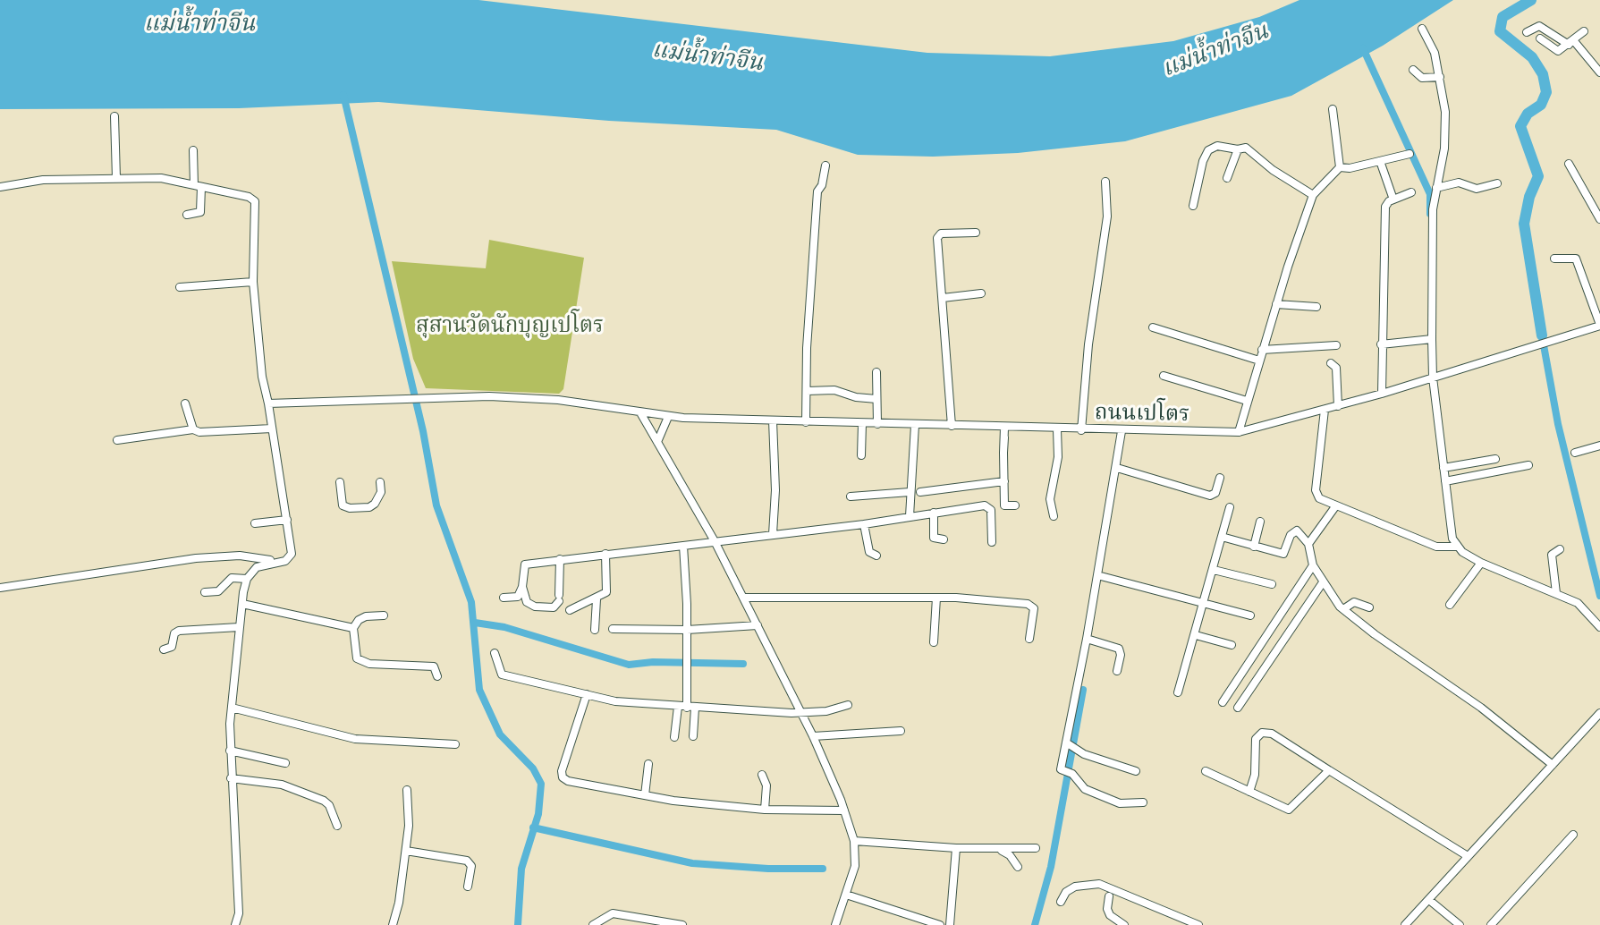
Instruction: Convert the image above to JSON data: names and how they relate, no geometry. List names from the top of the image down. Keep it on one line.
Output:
{"streets":{"street":["ถนนเปโตร"]},"water":["แม่น้ำท่าจีน"],"parks":["สุสานวัดนักบุญเปโตร"]}
